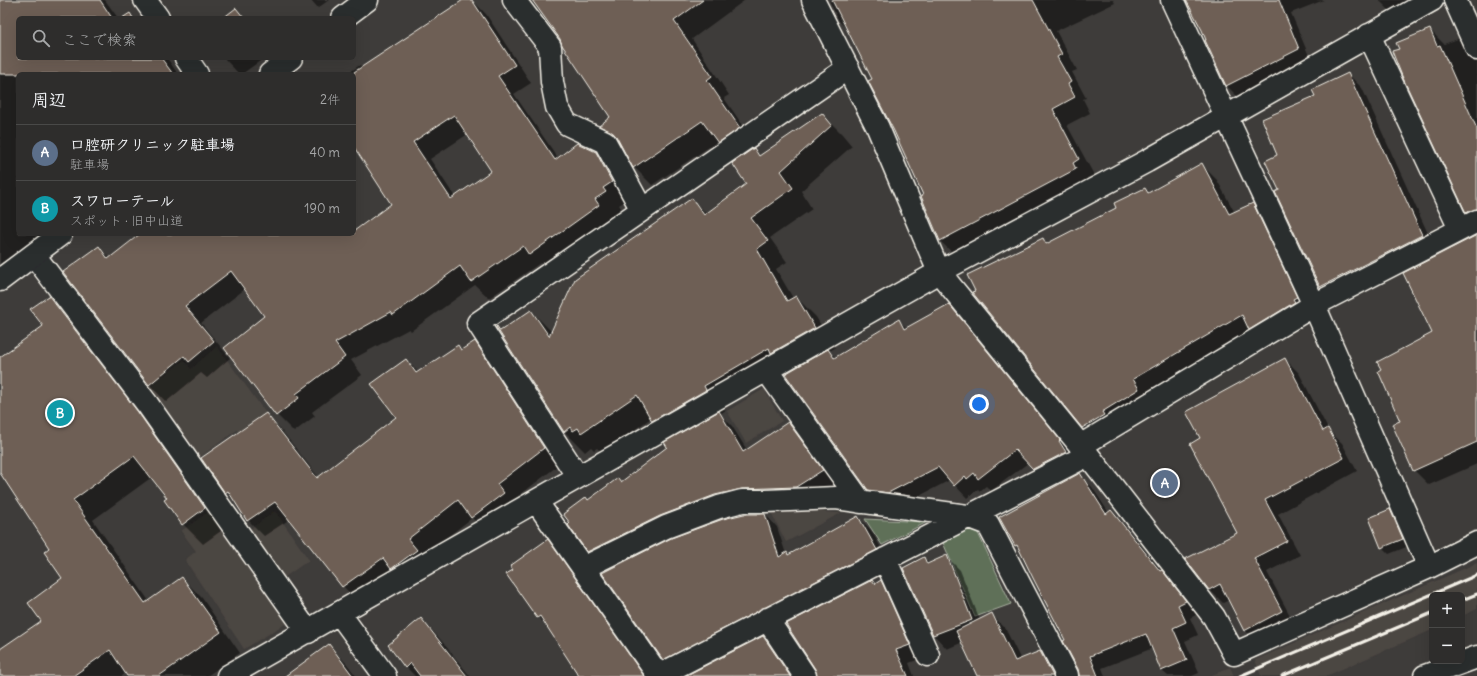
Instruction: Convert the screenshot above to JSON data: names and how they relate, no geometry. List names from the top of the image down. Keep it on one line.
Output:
{"page":{"search":"ここで検索","heading":["周辺","2件"],"list":[{"mark":"A","name":"口腔研クリニック駐車場","note":"駐車場","value":"40 m"},{"mark":"B","name":"スワローテール","note":"スポット · 旧中山道","value":"190 m"}],"pins":["B","A"],"map_buttons":["+","−"]}}
